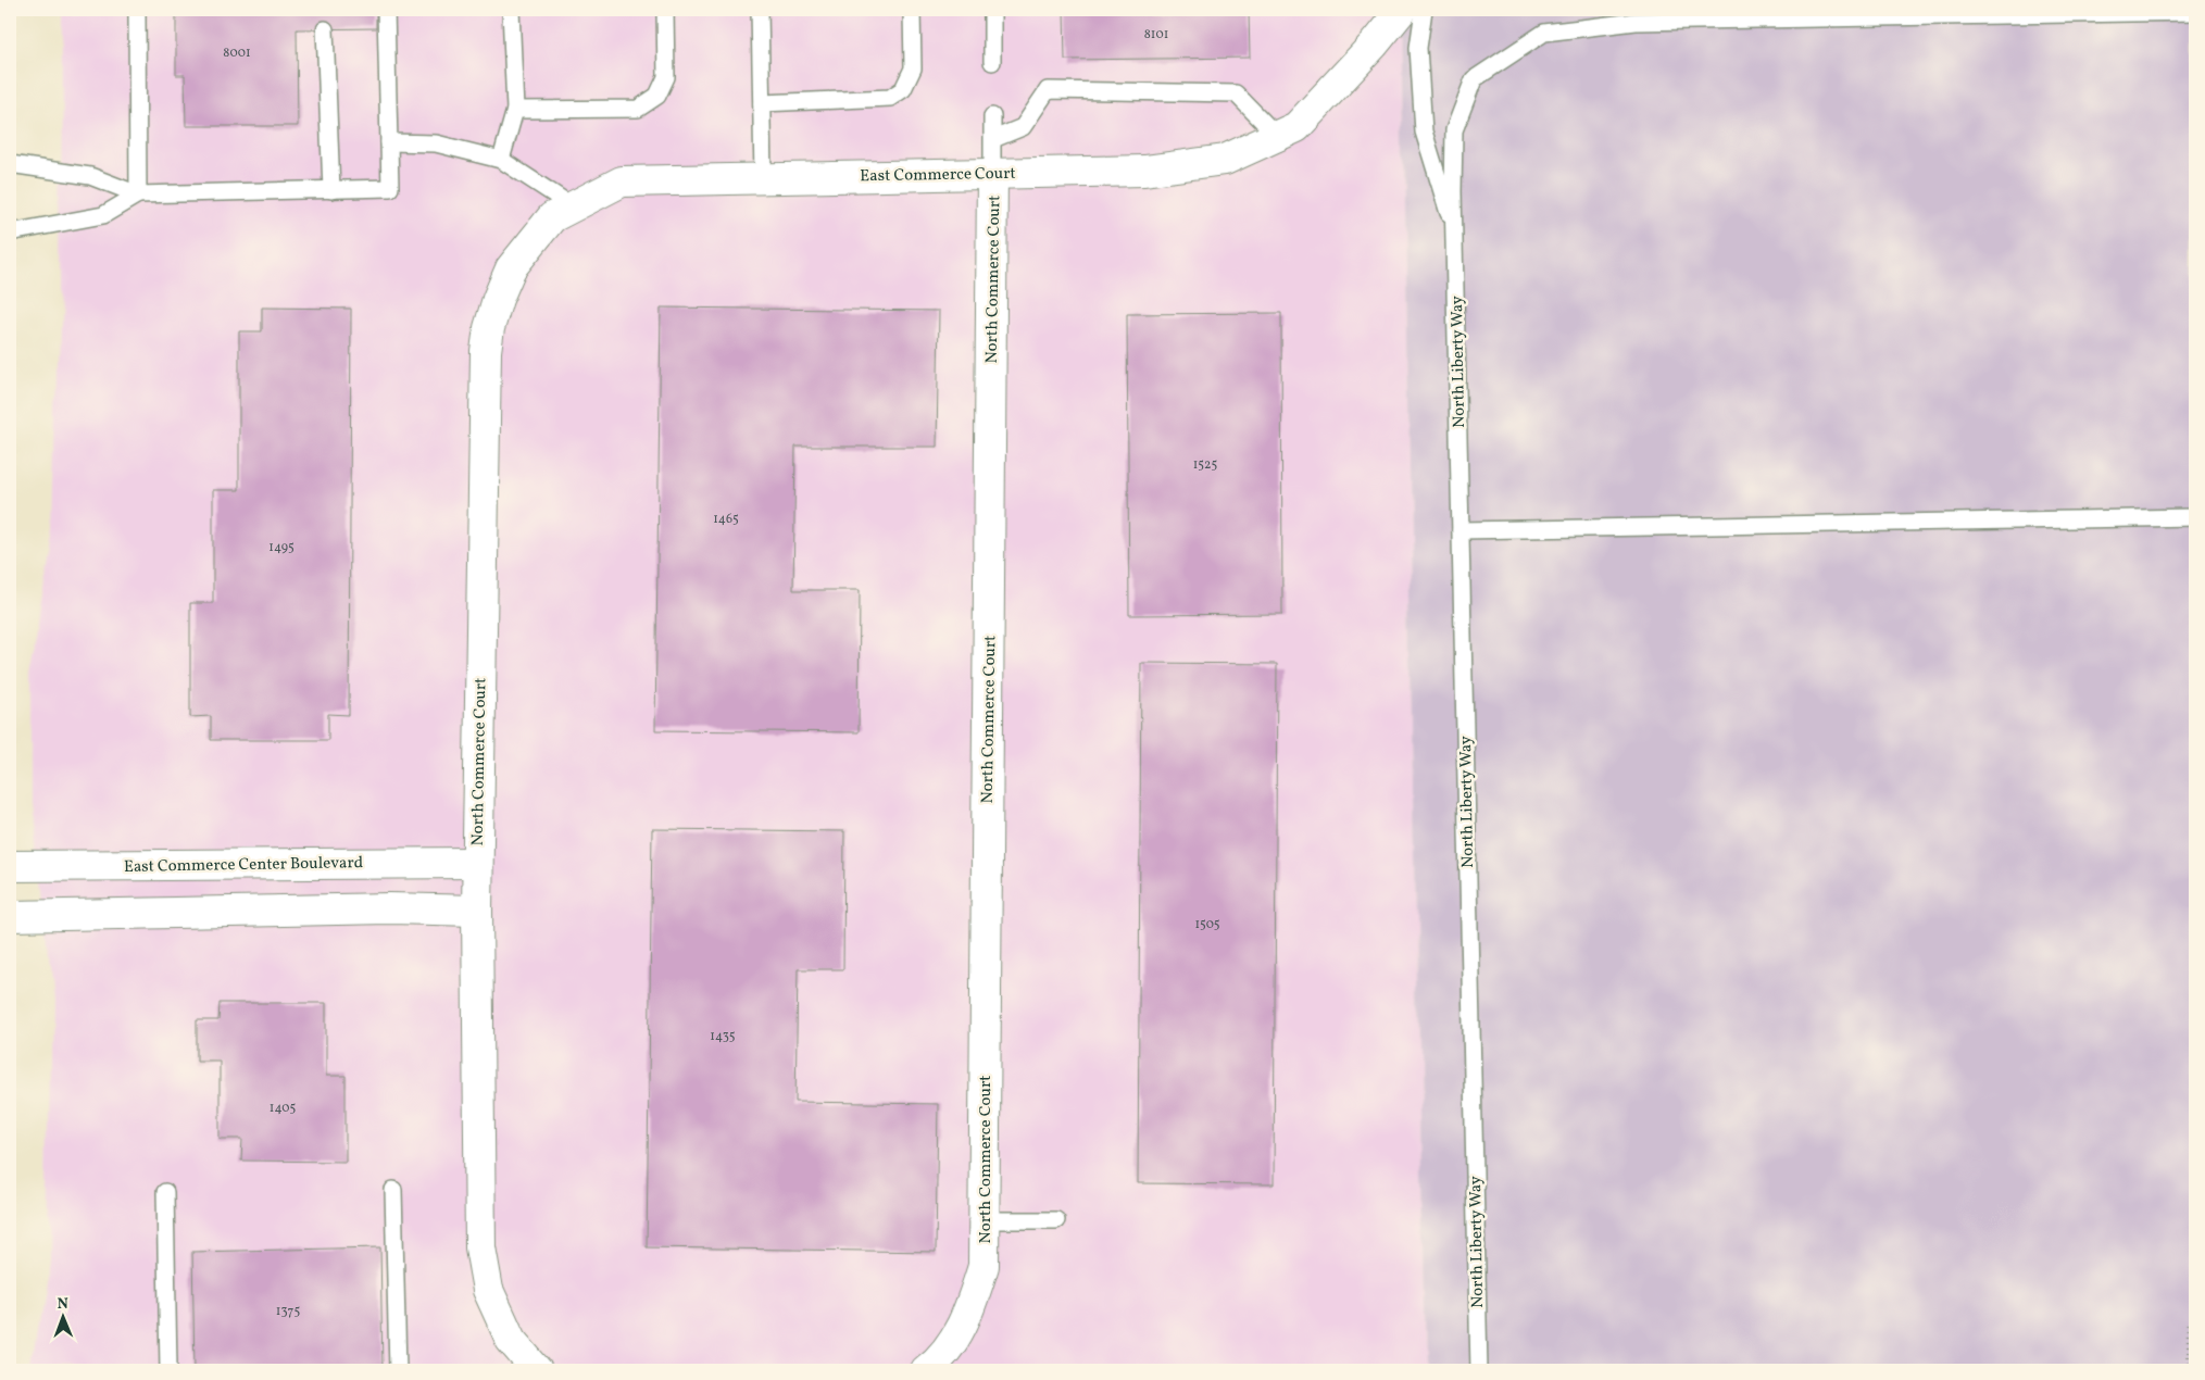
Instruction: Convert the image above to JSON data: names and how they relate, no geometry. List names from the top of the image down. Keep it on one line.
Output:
{"streets":{"street":["East Commerce Court","North Commerce Court","East Commerce Center Boulevard"],"lane":["North Liberty Way"]},"crossings":[["East Commerce Court","North Commerce Court"],["East Commerce Court","North Liberty Way"],["North Commerce Court","East Commerce Center Boulevard"]],"house_numbers":["8101","8001","1525","1465","1495","1505","1435","1405","1375"],"north":"top"}
